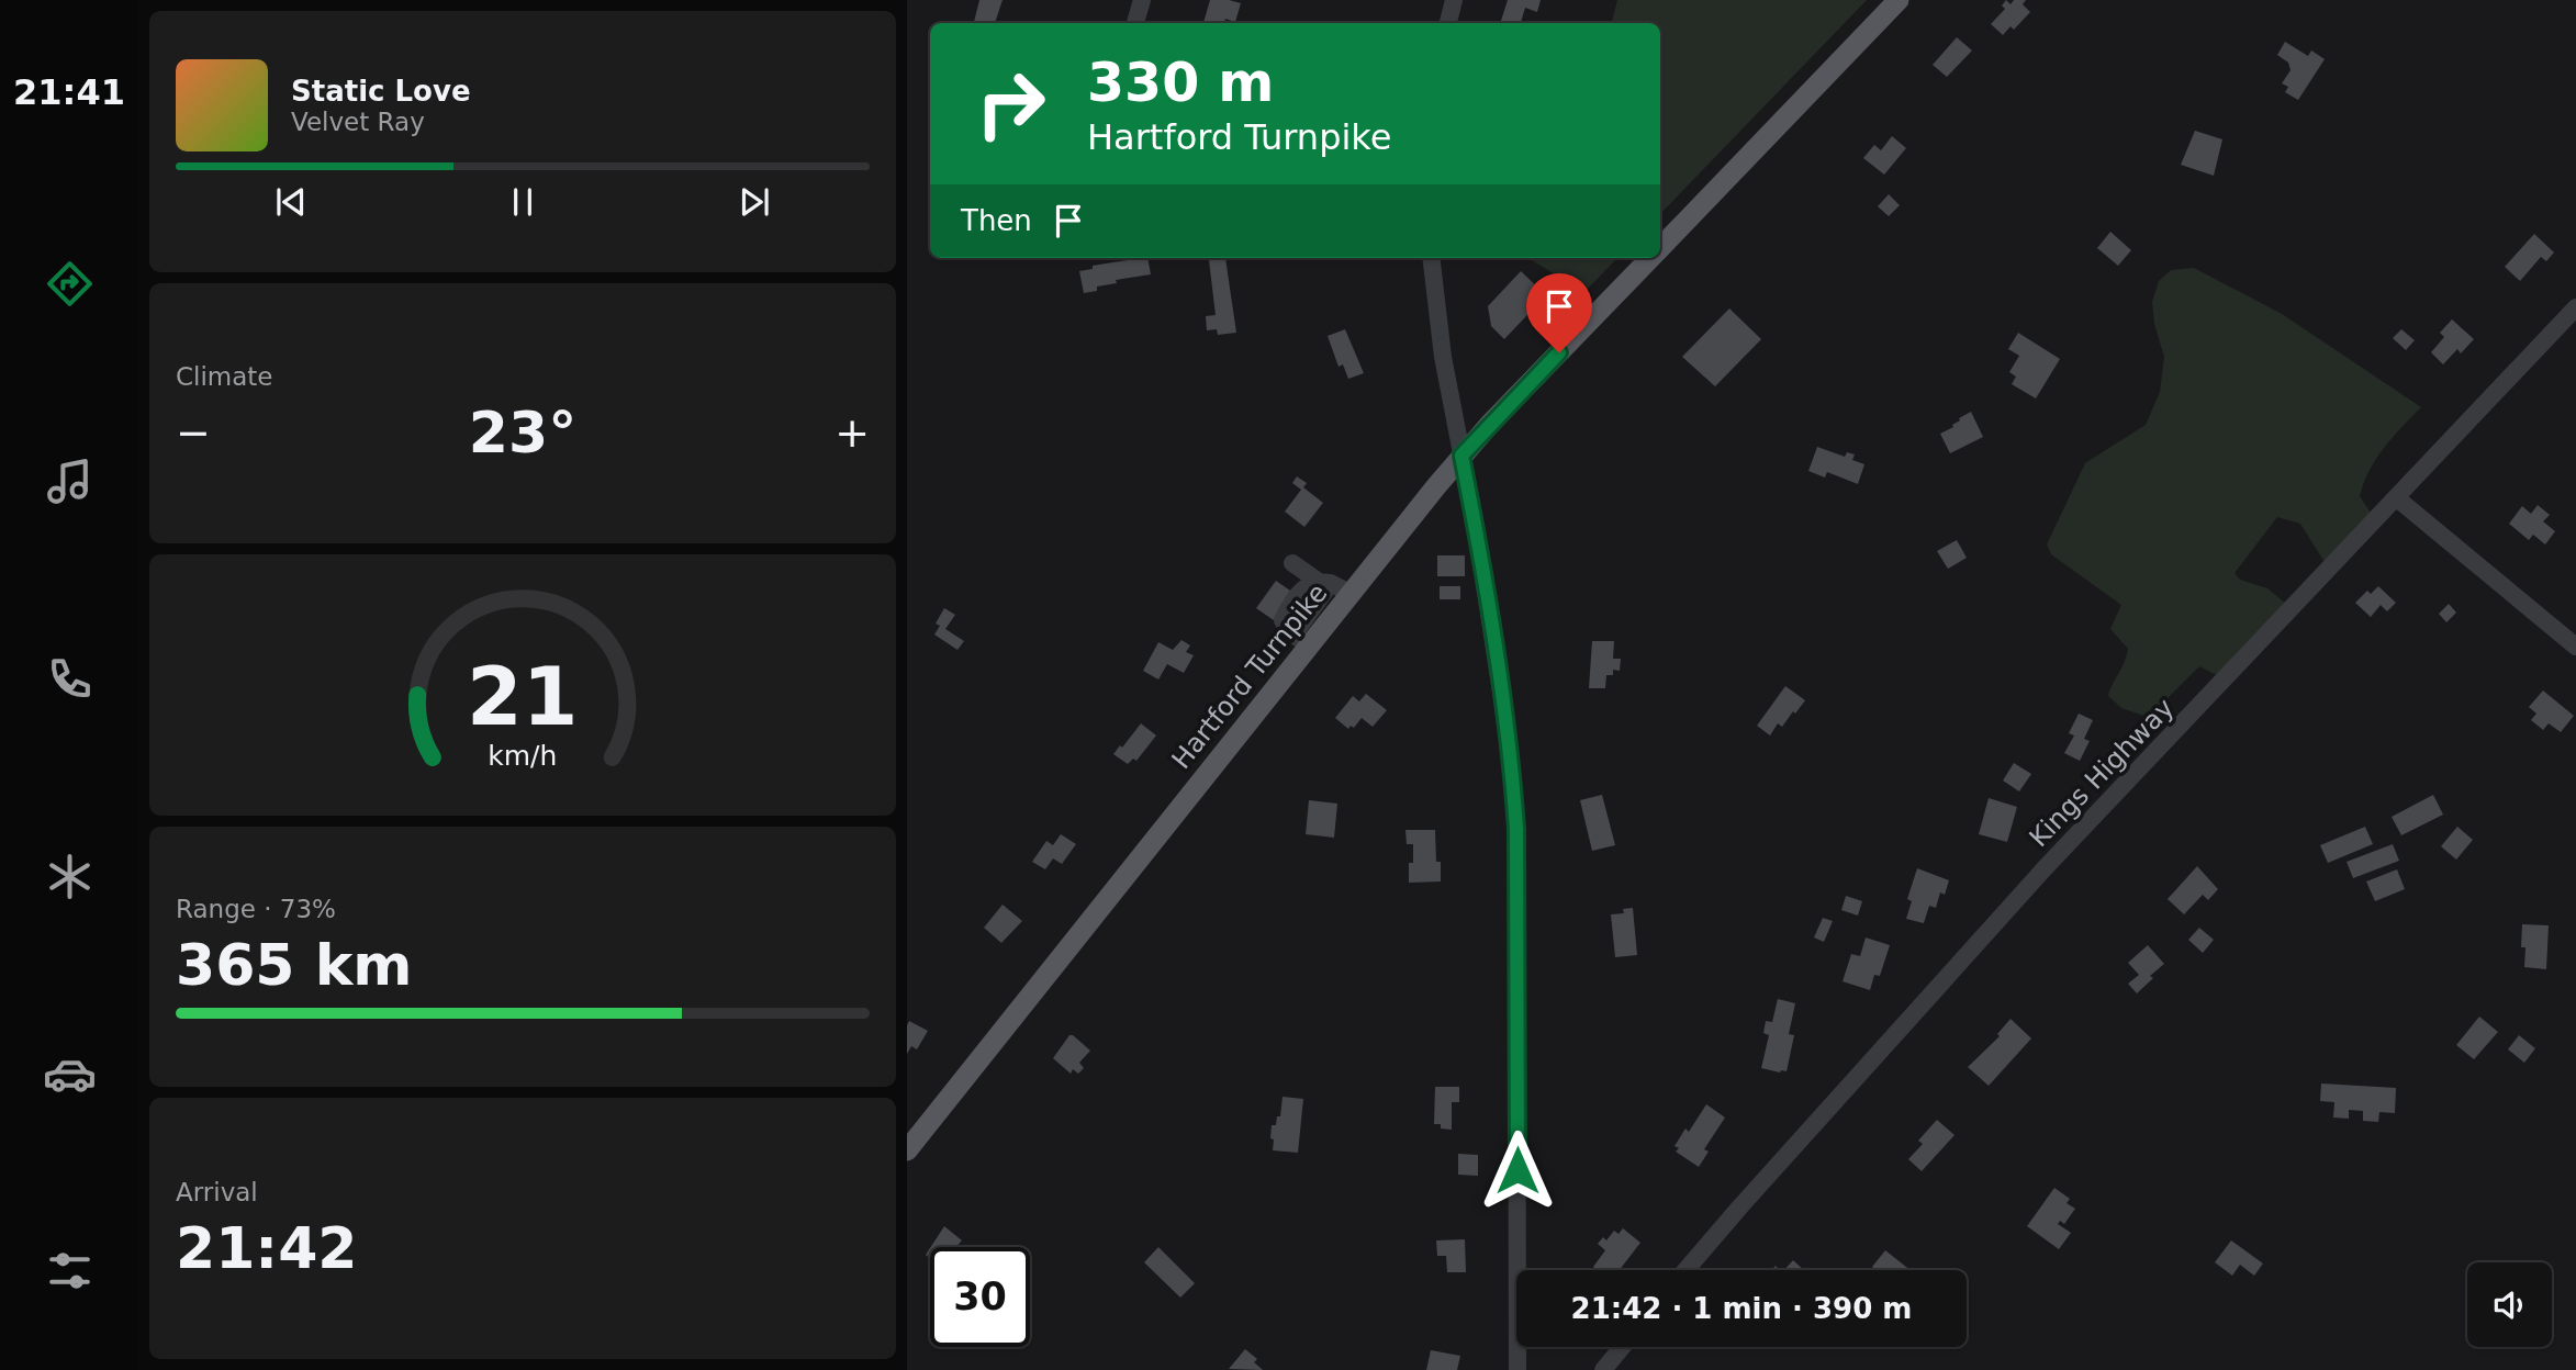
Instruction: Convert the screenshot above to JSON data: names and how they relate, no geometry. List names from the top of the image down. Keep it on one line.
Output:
{"streets":{"main road":["Hartford Turnpike"],"street":["Kings Highway"]},"page":{"tabs":"21:41","turn":["330 m","Hartford Turnpike"],"song":["Static Love","Velvet Ray"],"then":"Then","tile":["Climate",["Range · 73%","365 km"],["Arrival","21:42"]],"heat":["−","23°","+"],"limit":"30","trip":"21:42 · 1 min · 390 m","gauge":["21","km/h"]}}
